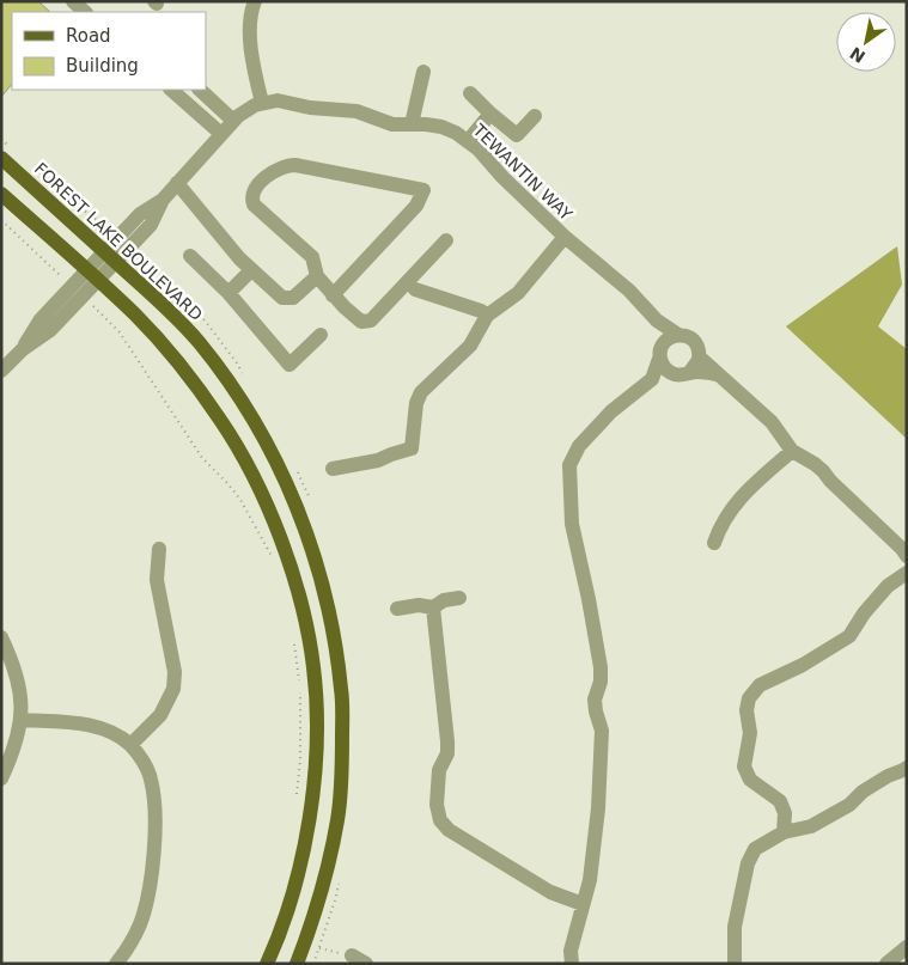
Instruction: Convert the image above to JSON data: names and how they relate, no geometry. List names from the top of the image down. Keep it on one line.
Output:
{"streets":{"main road":["FOREST LAKE BOULEVARD"],"street":["TEWANTIN WAY"]},"legend":["Road","Building"],"north":"bottom left"}
